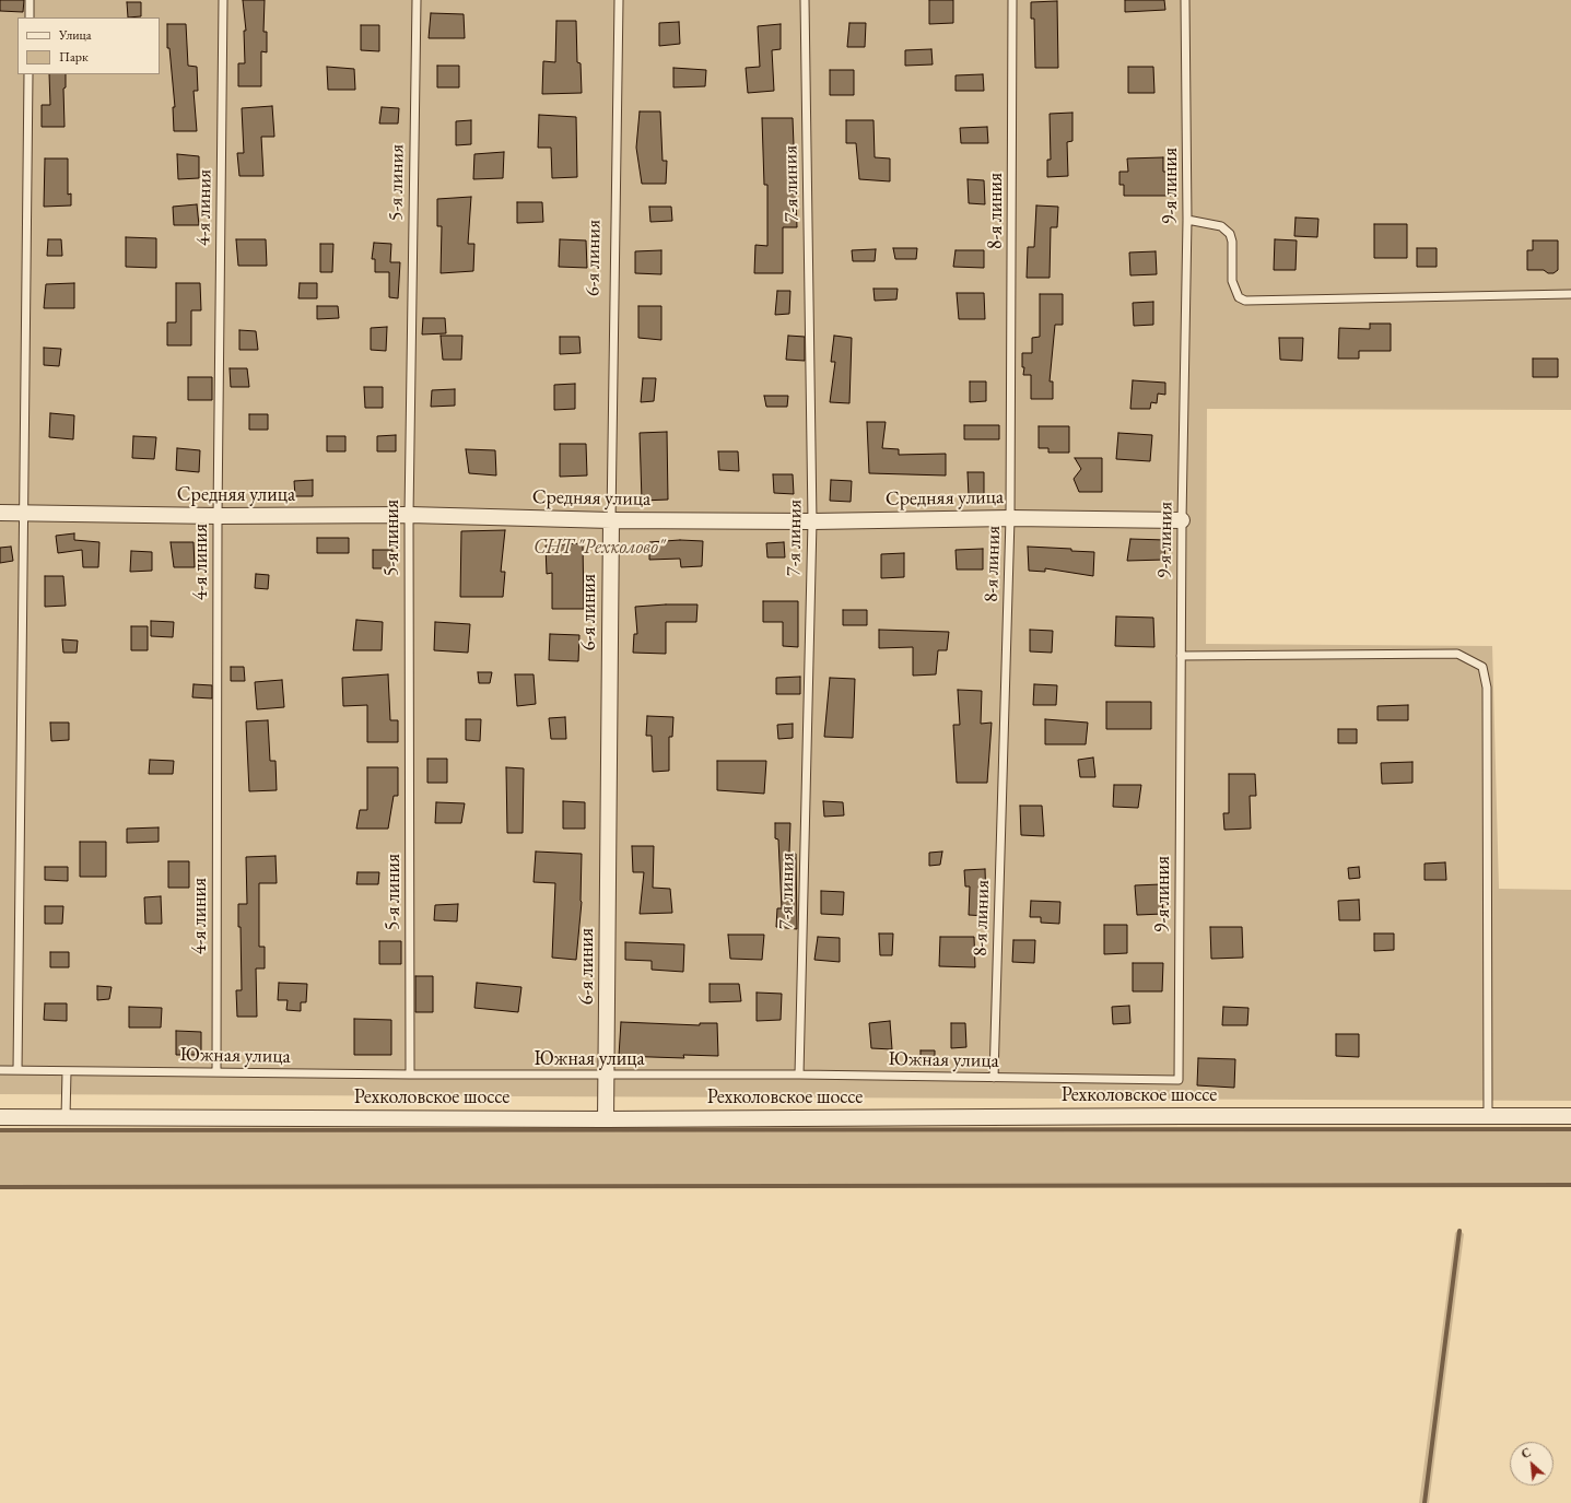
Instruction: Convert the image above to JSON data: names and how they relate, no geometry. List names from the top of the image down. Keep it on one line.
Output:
{"streets":{"street":["6-я линия","Средняя улица","Рехколовское шоссе"],"lane":["5-я линия","7-я линия","9-я линия","4-я линия","8-я линия","Южная улица"]},"crossings":[["5-я линия","Средняя улица"],["5-я линия","Южная улица"],["7-я линия","Средняя улица"],["7-я линия","Южная улица"],["9-я линия","Средняя улица"],["9-я линия","Южная улица"],["4-я линия","Средняя улица"],["4-я линия","Южная улица"],["8-я линия","Средняя улица"],["8-я линия","Южная улица"],["6-я линия","Средняя улица"],["6-я линия","Южная улица"],["6-я линия","Рехколовское шоссе"]],"parks":["СНТ \"Рехколово\""],"legend":["Улица","Парк"],"north":"top left"}
